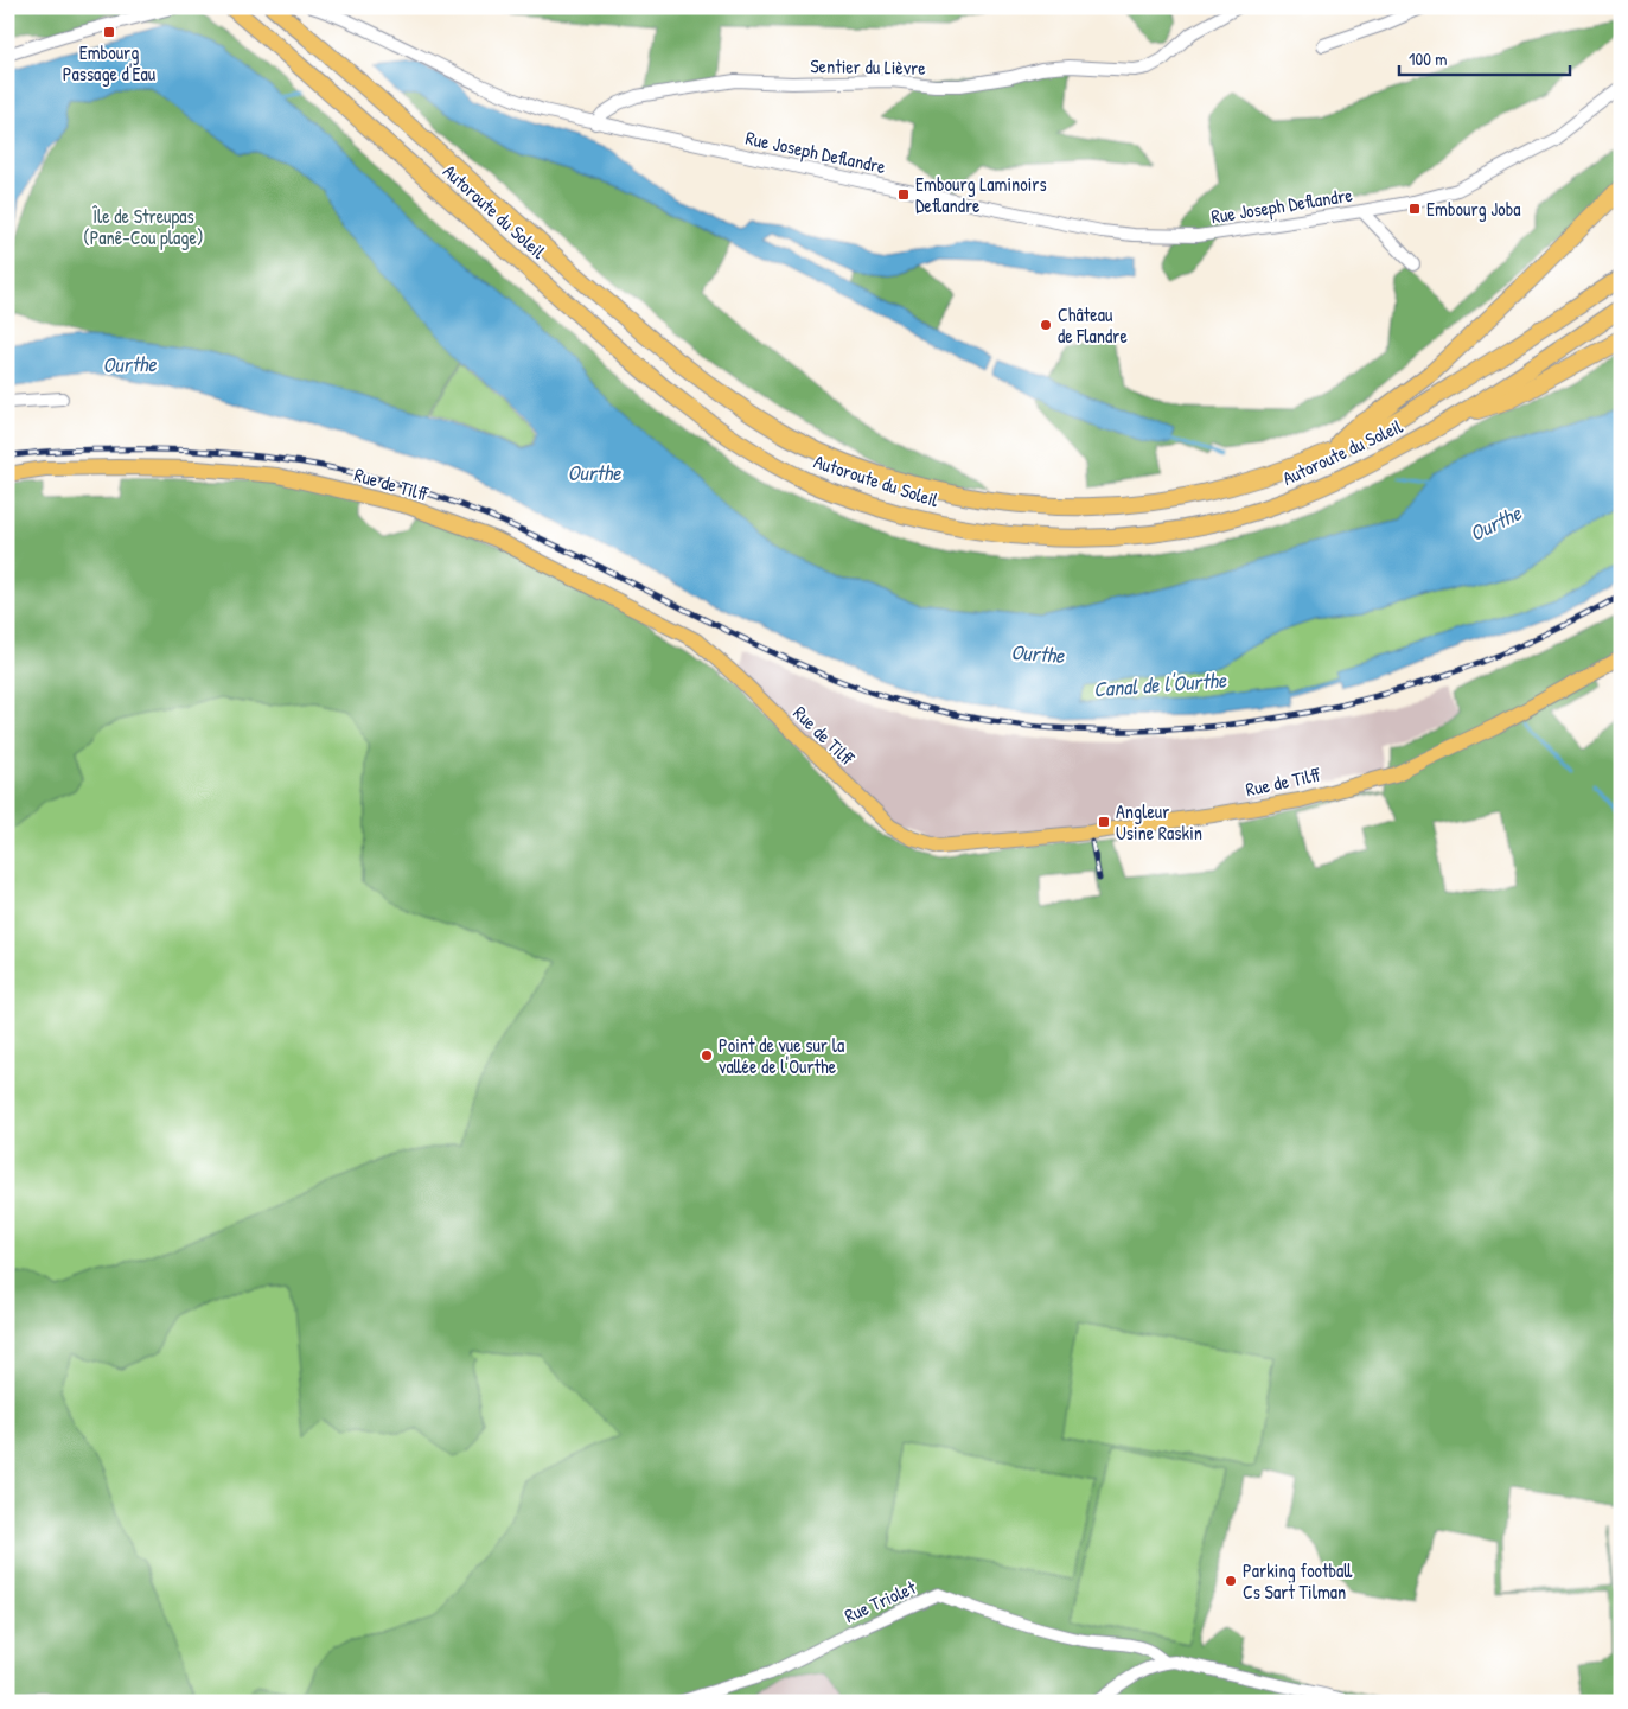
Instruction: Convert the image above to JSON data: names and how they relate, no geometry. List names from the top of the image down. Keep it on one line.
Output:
{"streets":{"highway":["Autoroute du Soleil"],"main road":["Rue de Tilff"],"street":["Sentier du Lièvre","Rue Joseph Deflandre","Rue Triolet"]},"crossings":[["Sentier du Lièvre","Rue Joseph Deflandre"]],"water":["Ourthe","Canal de l'Ourthe"],"parks":["Île de Streupas (Panê-Cou plage)"],"places":{"transit":["Embourg Passage d'Eau","Embourg Laminoirs Deflandre","Embourg Joba","Angleur Usine Raskin"],"other":["Château de Flandre","Point de vue sur la vallée de l'Ourthe","Parking football Cs Sart Tilman"]},"scale_bar":"100 m"}
